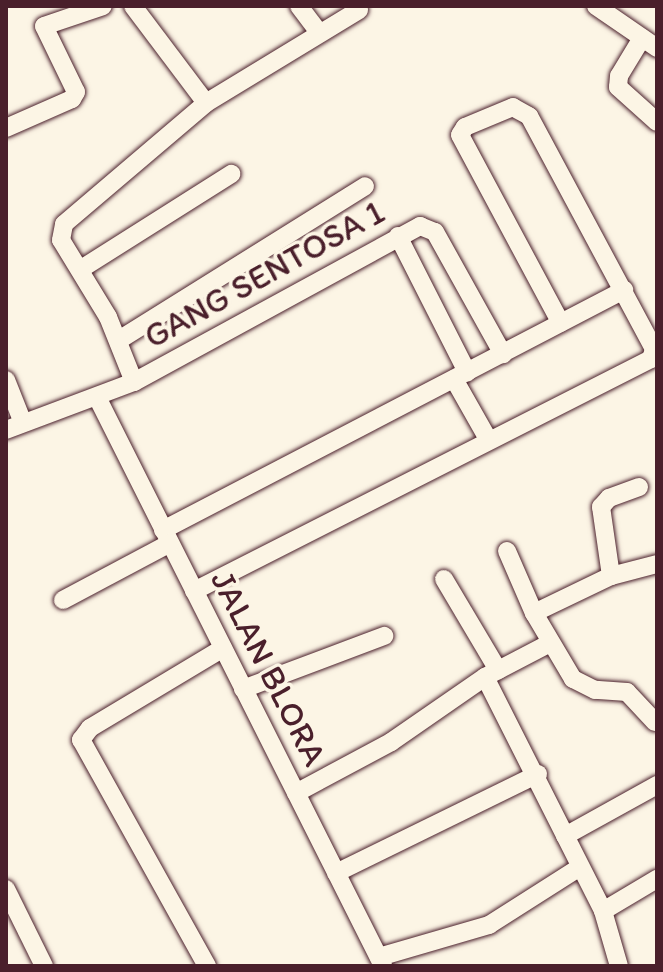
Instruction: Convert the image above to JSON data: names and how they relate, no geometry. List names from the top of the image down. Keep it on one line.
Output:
{"streets":{"street":["GANG SENTOSA 1","JALAN BLORA"]}}
